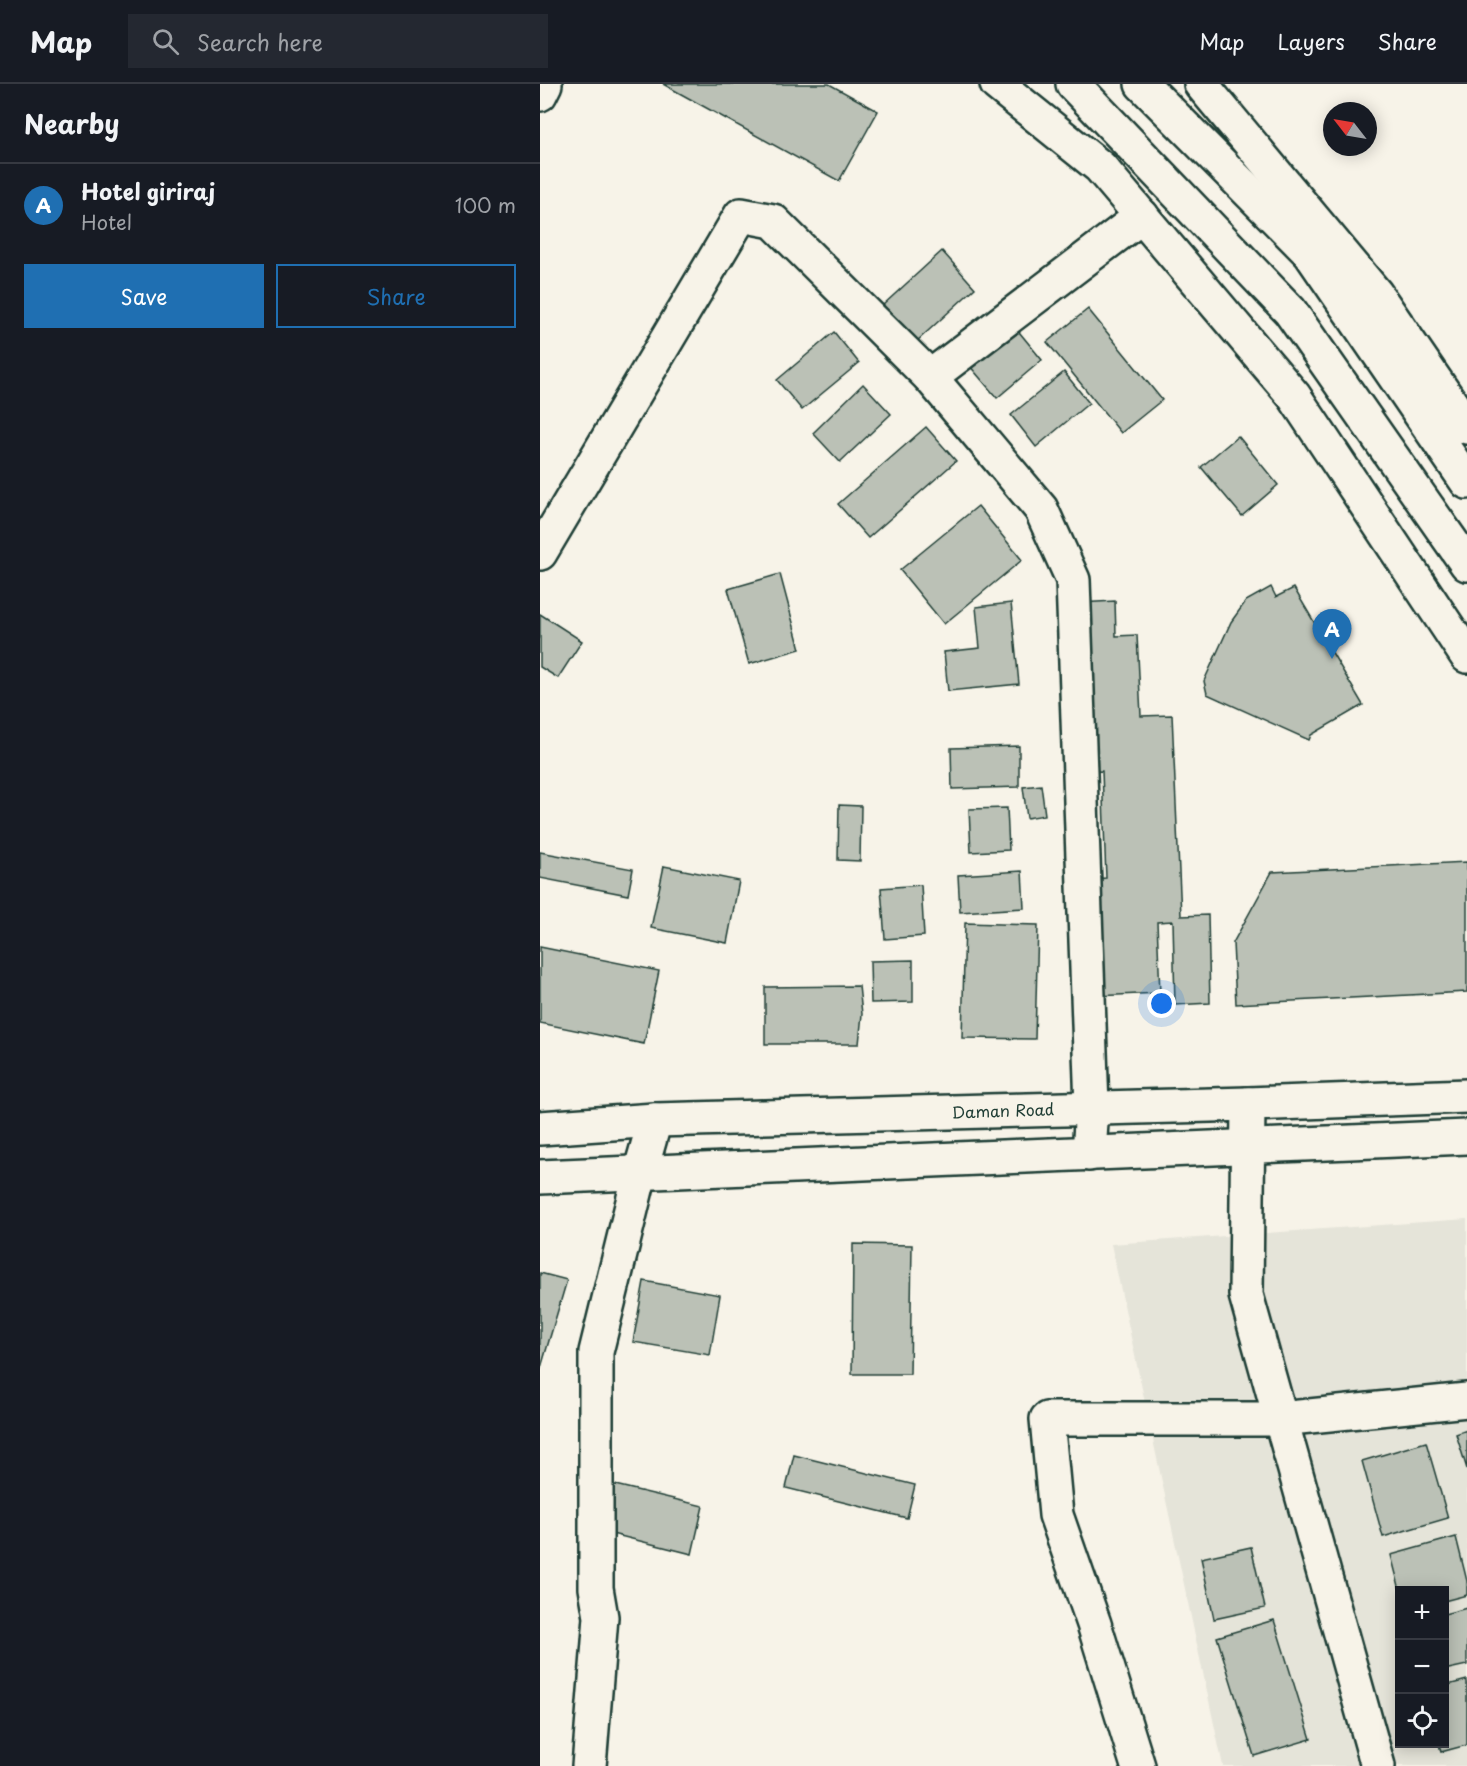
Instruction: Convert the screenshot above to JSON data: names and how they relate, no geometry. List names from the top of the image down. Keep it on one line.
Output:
{"streets":{"main road":["Daman Road"]},"north":"top left","page":{"header":"Map","search":"Search here","nav":["Map","Layers","Share"],"heading":"Nearby","list":[{"mark":"A","name":"Hotel giriraj","note":"Hotel","value":"100 m"}],"buttons":["Save","Share"],"pins":"A","map_buttons":["+","−"]}}
